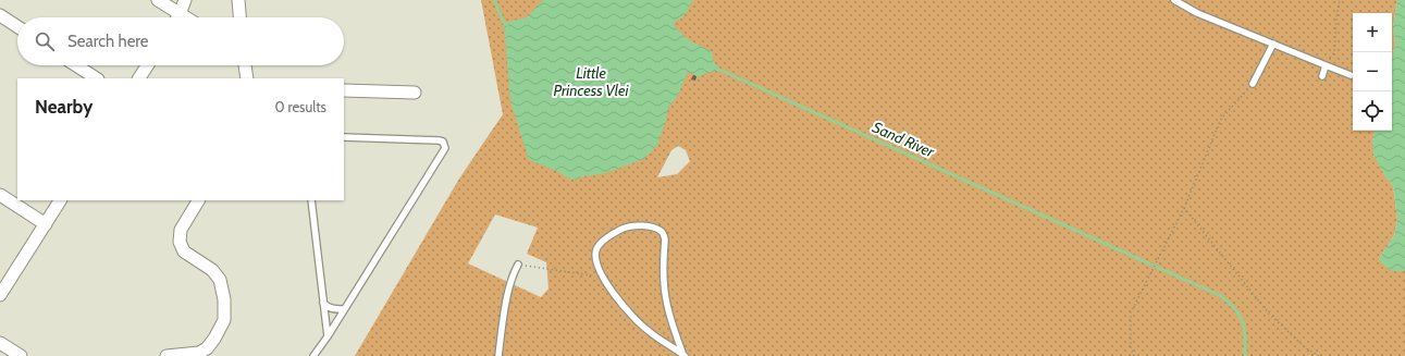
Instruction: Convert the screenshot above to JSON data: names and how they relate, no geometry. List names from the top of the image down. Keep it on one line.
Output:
{"water":["Little Princess Vlei","Sand River"],"page":{"map_buttons":["+","−"],"search":"Search here","heading":["Nearby","0 results"]}}
